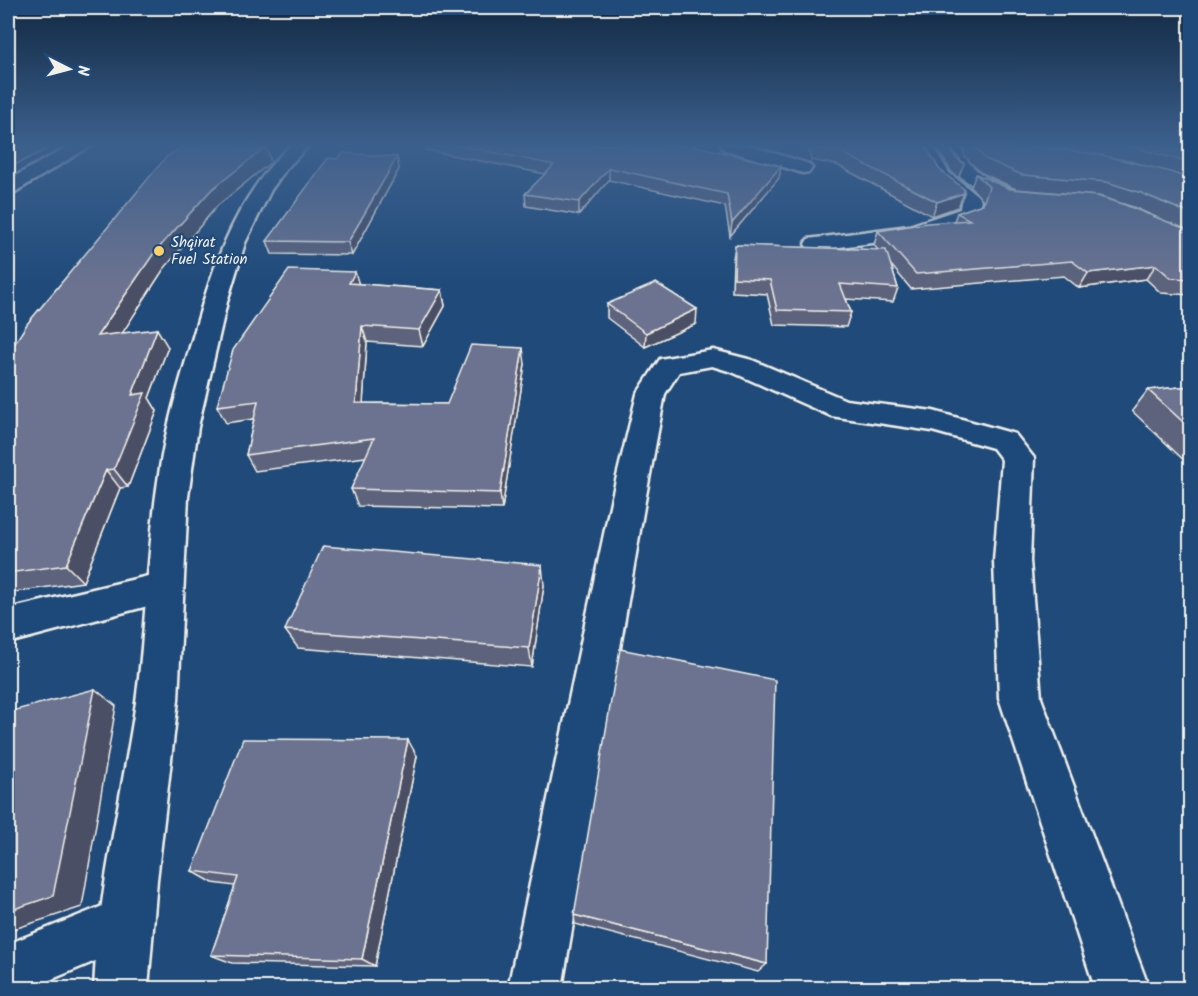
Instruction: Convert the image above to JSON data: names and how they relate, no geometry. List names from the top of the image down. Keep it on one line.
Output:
{"places":["Shqirat Fuel Station"],"north":"right"}
